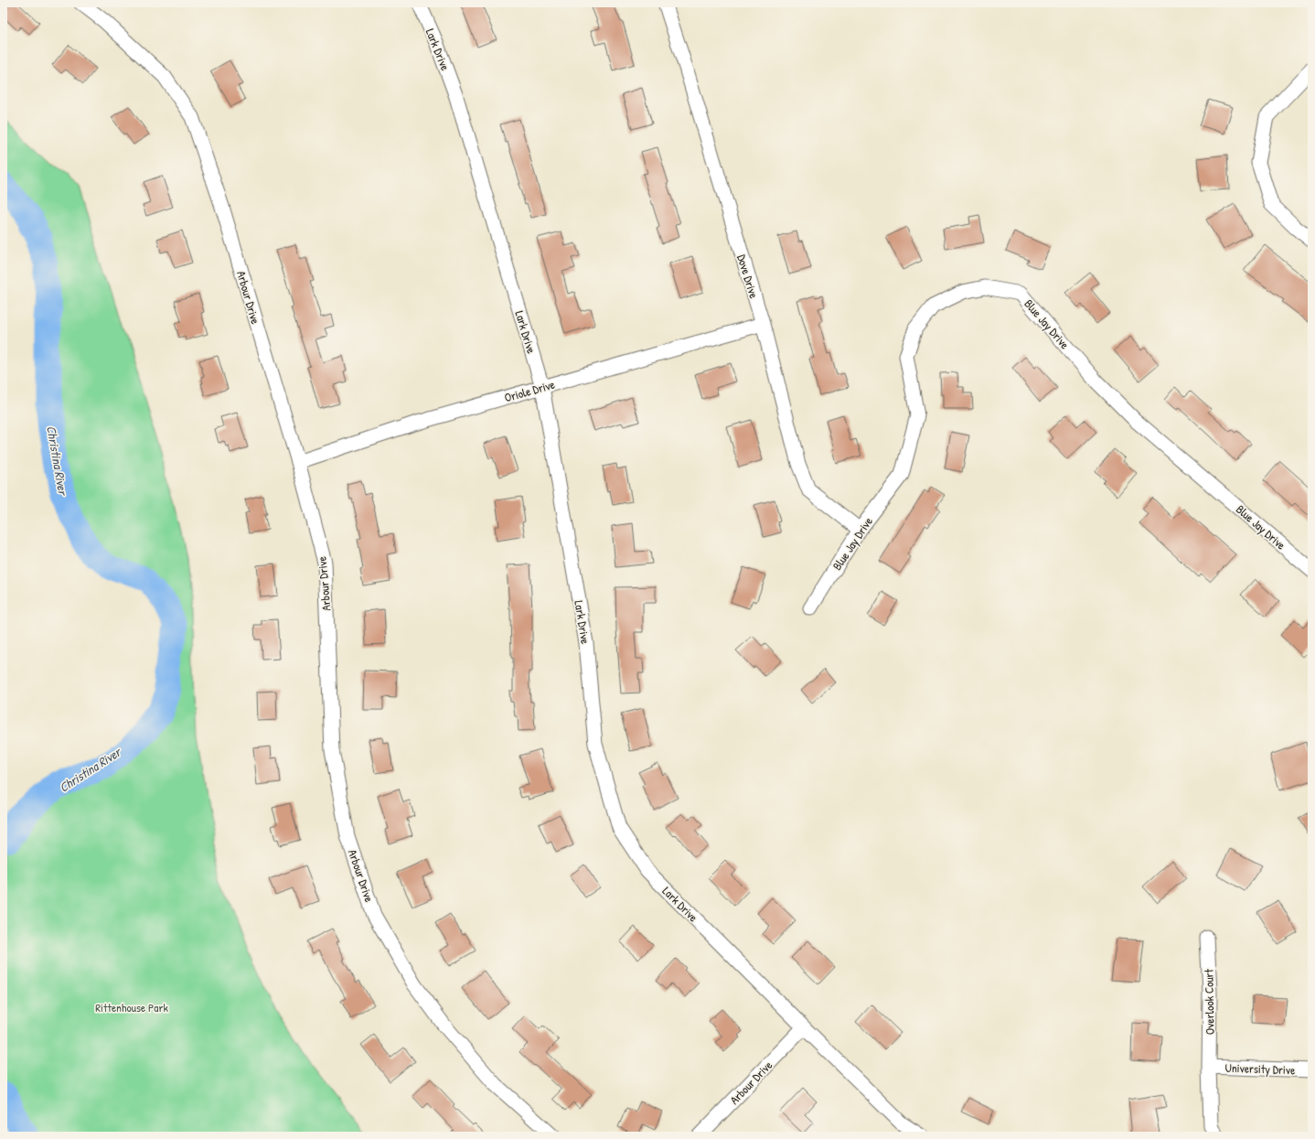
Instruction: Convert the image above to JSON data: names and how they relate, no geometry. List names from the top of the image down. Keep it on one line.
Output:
{"streets":{"street":["Lark Drive","Dove Drive","Arbour Drive","Blue Jay Drive","Oriole Drive","Overlook Court","University Drive"]},"crossings":[["Lark Drive","Arbour Drive"],["Lark Drive","Oriole Drive"],["Dove Drive","Blue Jay Drive"],["Dove Drive","Oriole Drive"],["Arbour Drive","Oriole Drive"],["Overlook Court","University Drive"]],"water":["Christina River"],"parks":["Rittenhouse Park"]}
